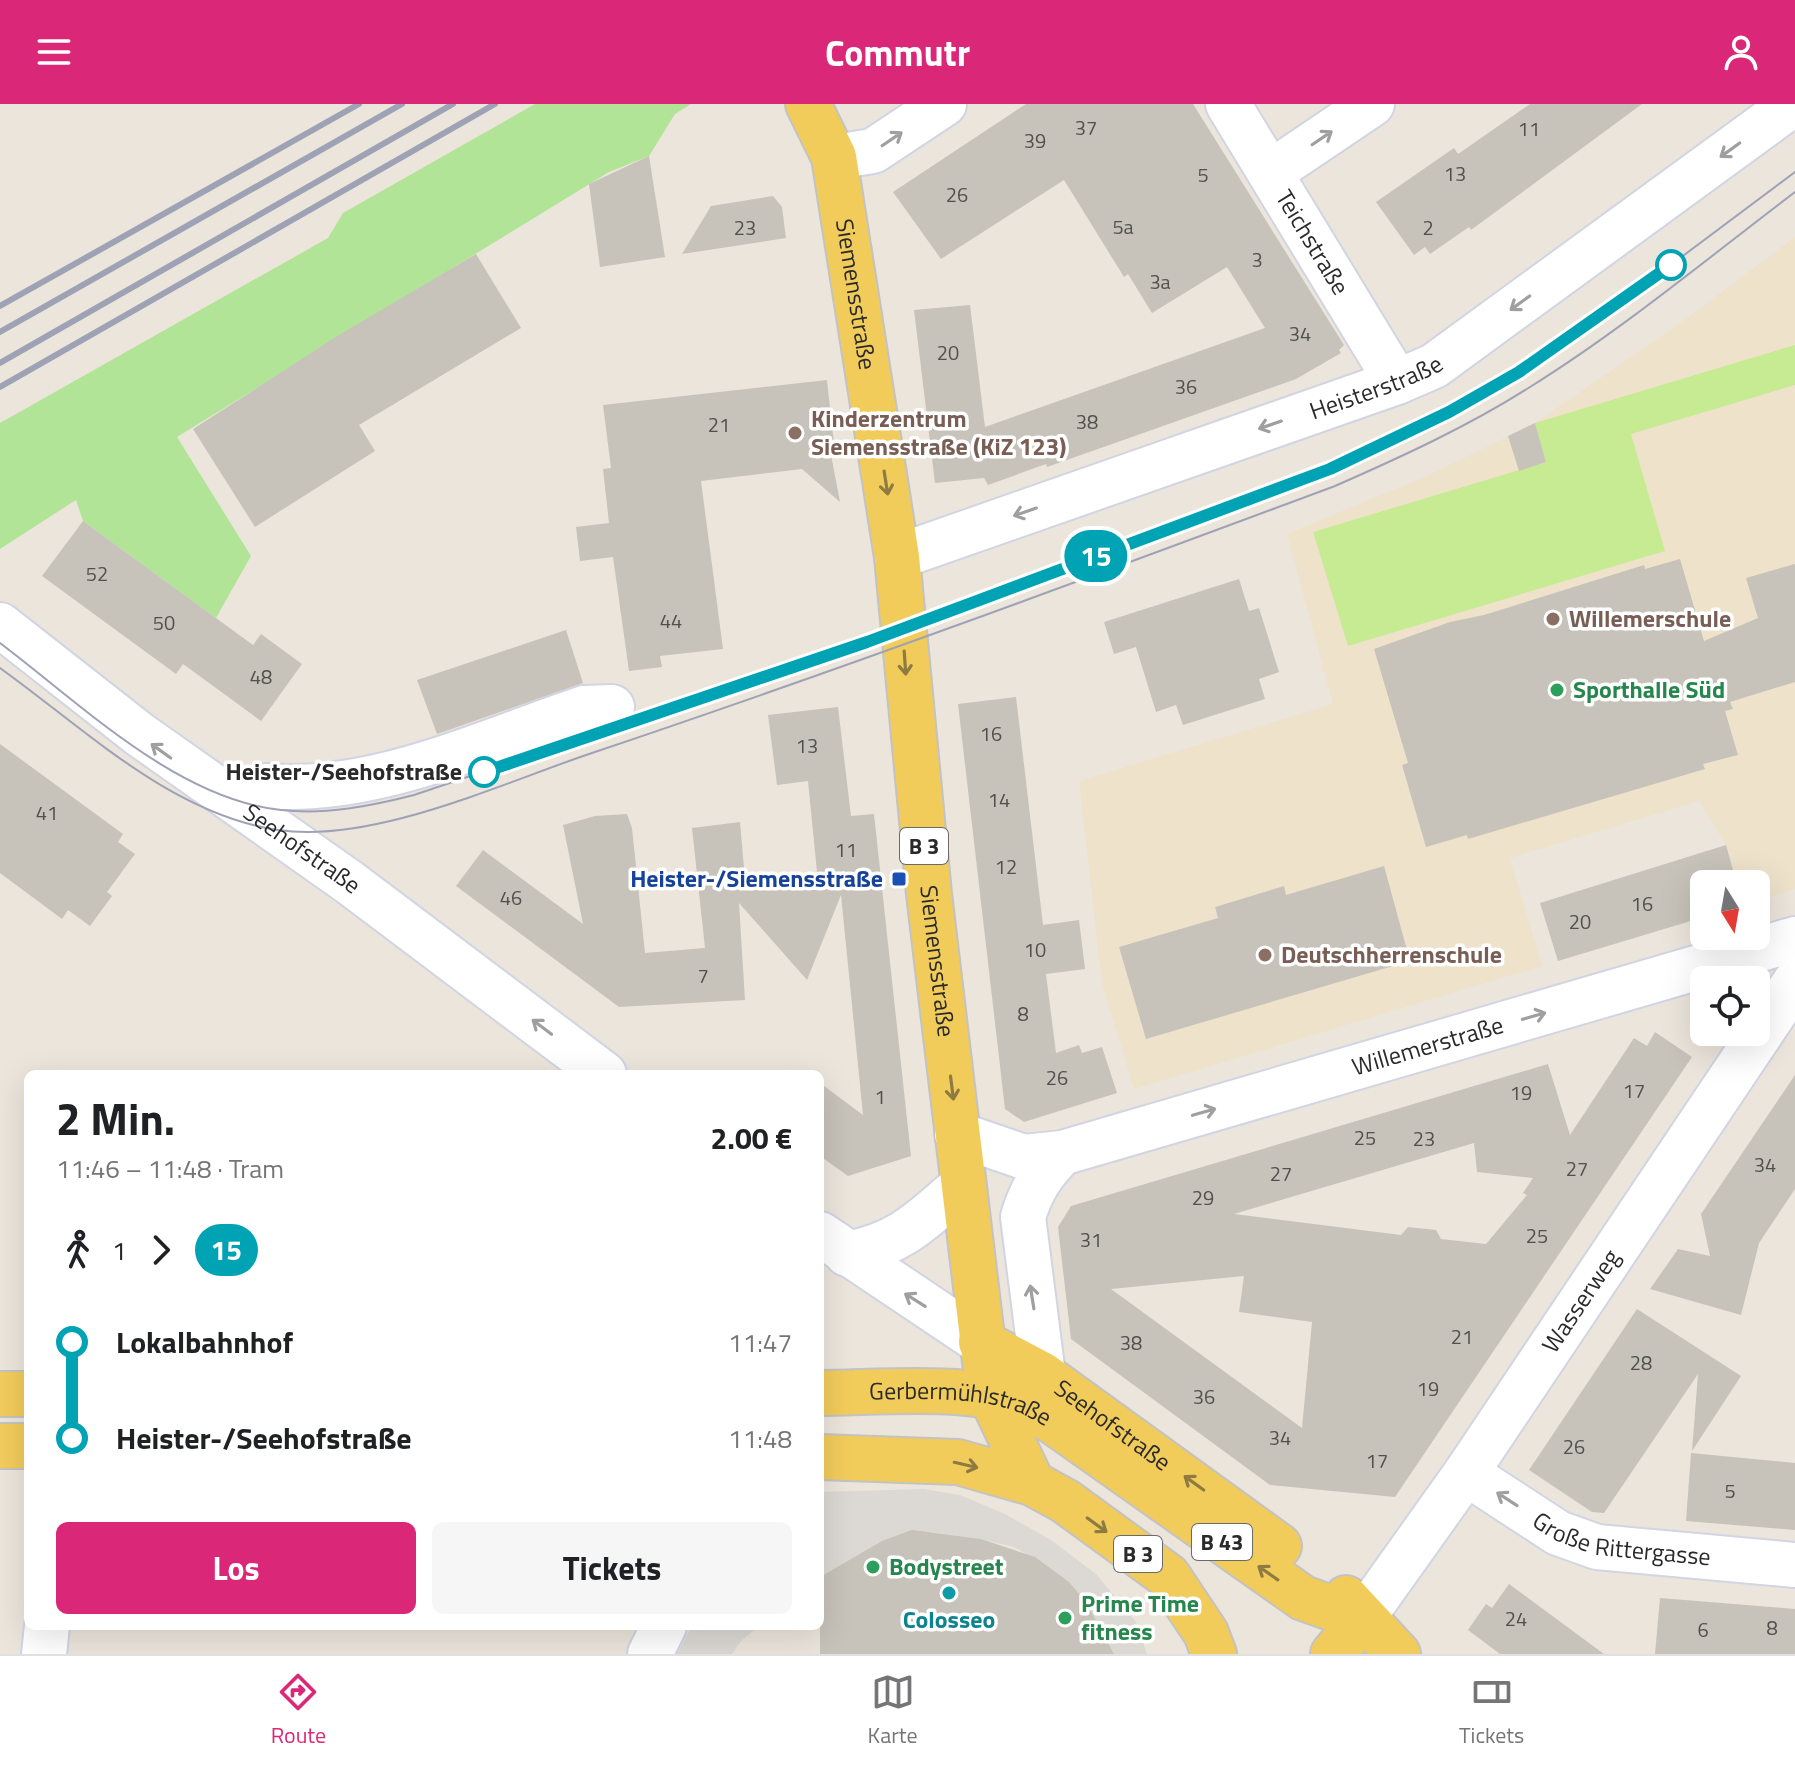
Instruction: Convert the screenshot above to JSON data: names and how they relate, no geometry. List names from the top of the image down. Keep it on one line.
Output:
{"streets":{"main road":["Siemensstraße","B 3","Seehofstraße","Gerbermühlstraße","B 43"],"street":["Teichstraße","Heisterstraße","Willemerstraße","Wasserweg","Große Rittergasse"]},"crossings":[["Teichstraße","Heisterstraße"],["Siemensstraße","Heisterstraße"],["Siemensstraße","B 3"],["Siemensstraße","Seehofstraße"],["Siemensstraße","Willemerstraße"],["Siemensstraße","Gerbermühlstraße"],["Seehofstraße","Wasserweg"],["Seehofstraße","Gerbermühlstraße"],["Wasserweg","Große Rittergasse"]],"one_way":["Siemensstraße","Heisterstraße","Seehofstraße","Willemerstraße","Große Rittergasse"],"places":{"other":["Kinderzentrum Siemensstraße (KiZ 123)","Willemerschule","Sporthalle Süd","Heister-/Seehofstraße","Deutschherrenschule","Bodystreet","Colosseo","Prime Time fitness"],"transit":["Heister-/Siemensstraße"]},"lines":["tram line 15"],"house_numbers":["37","11","39","13","5","26","5a","23","2","3","3a","34","20","36","38","21","52","44","50","48","16","13","14","41","11","12","46","16","20","10","7","8","26","17","19","1","25","23","34","27","27","29","25","31","21","38","28","19","36","34","26","17","5","24","8","6"],"north":"bottom","page":{"header":"Commutr","on_map":"15","heading":["2 Min.","11:46 – 11:48 · Tram","2.00 €"],"legs":["1","15"],"list":[{"name":"Lokalbahnhof","value":"11:47"},{"name":"Heister-/Seehofstraße","value":"11:48"}],"buttons":["Los","Tickets"],"tabs":["Route","Karte","Tickets"]}}
